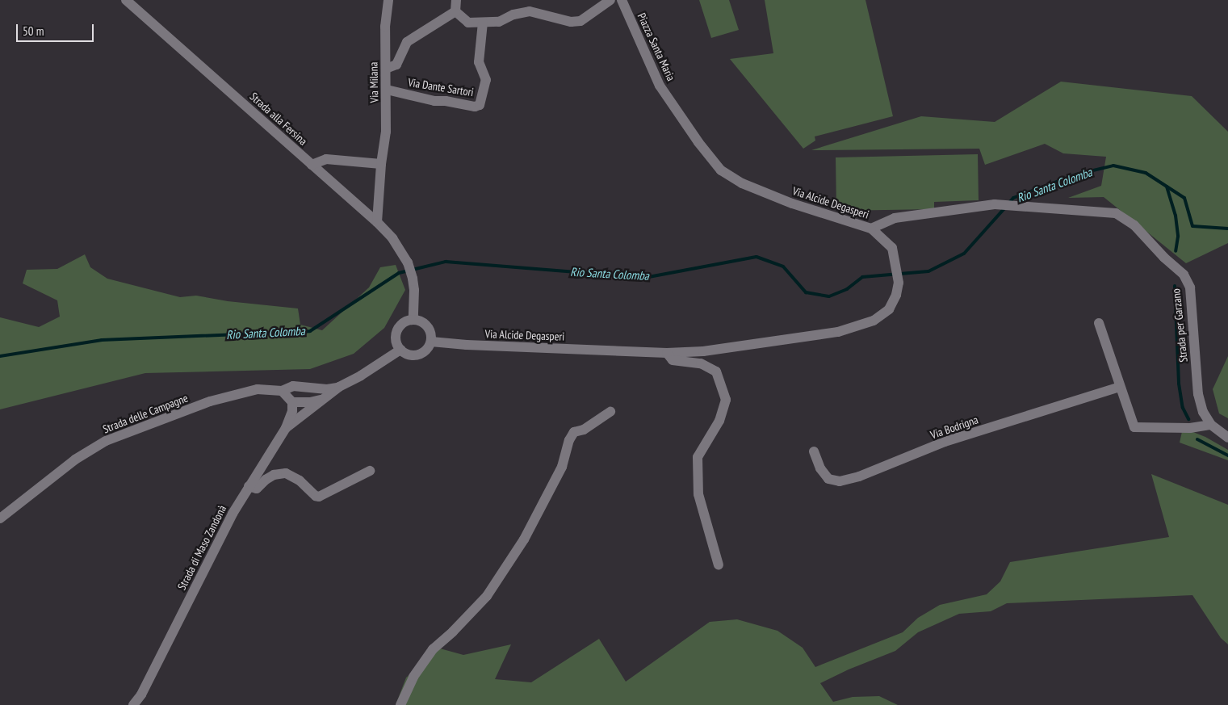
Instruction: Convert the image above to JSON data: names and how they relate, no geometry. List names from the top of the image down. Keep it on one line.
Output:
{"streets":{"street":["Piazza Santa Maria","Via Milana","Via Dante Sartori","Strada alla Fersina","Via Alcide Degasperi","Strada per Garzano","Strada delle Campagne","Via Bodrigna","Strada di Maso Zandonà"]},"crossings":[["Piazza Santa Maria","Via Alcide Degasperi"],["Via Milana","Via Dante Sartori"],["Via Milana","Strada alla Fersina"],["Strada alla Fersina","Via Alcide Degasperi"],["Via Alcide Degasperi","Strada per Garzano"]],"water":["Rio Santa Colomba"],"scale_bar":"50 m"}
